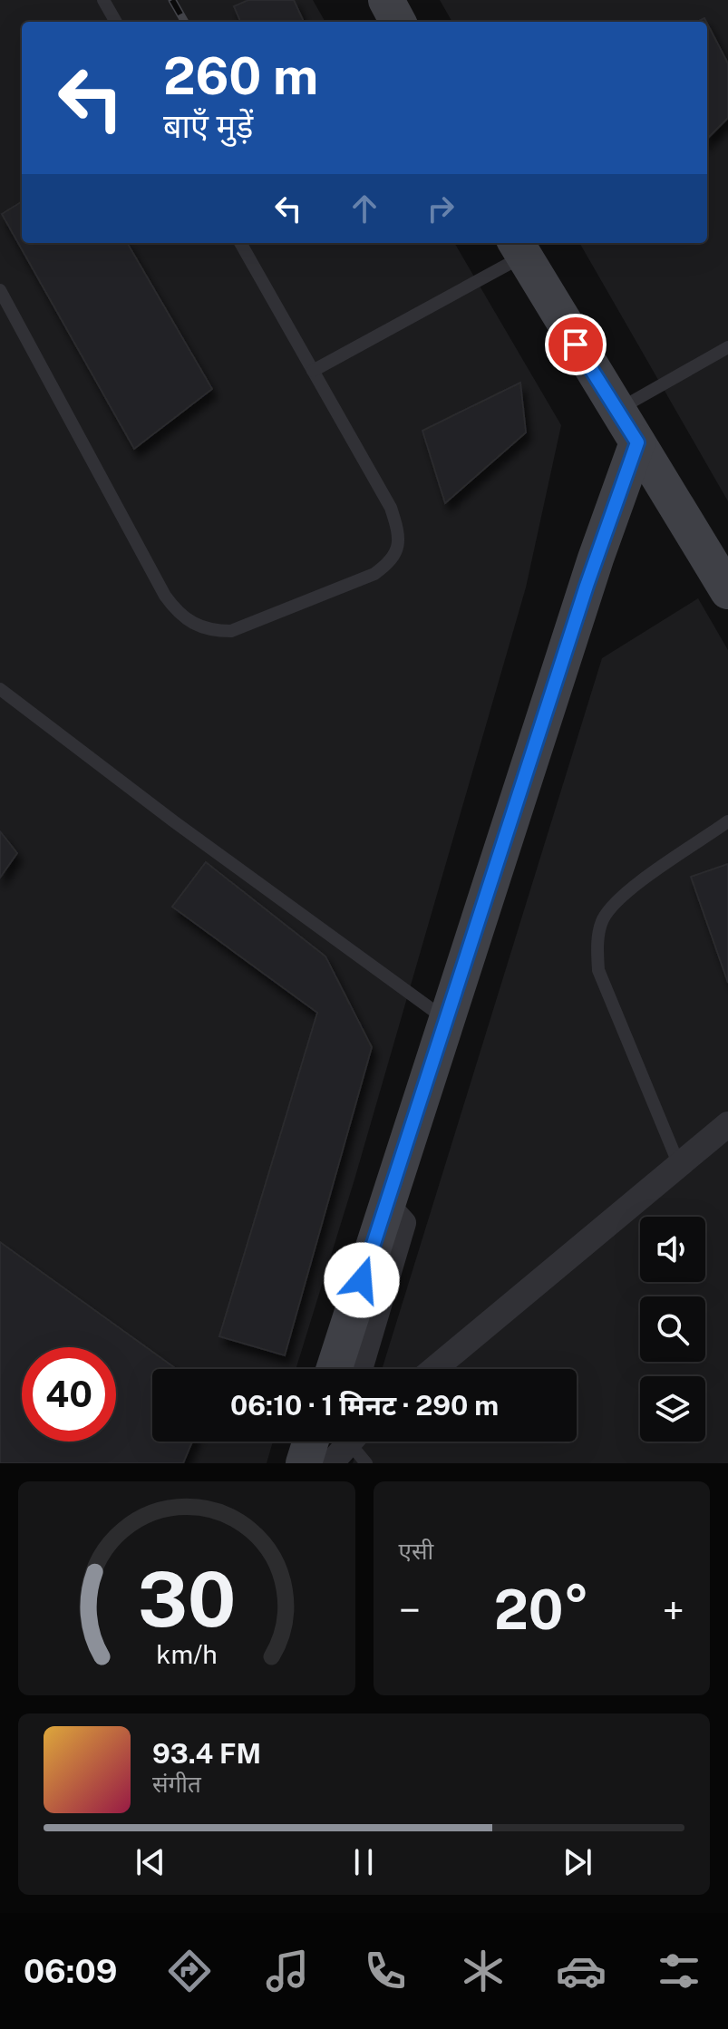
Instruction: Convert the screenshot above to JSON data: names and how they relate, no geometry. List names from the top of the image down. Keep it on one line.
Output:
{"page":{"turn":["260 m","बाएँ मुड़ें"],"limit":"40","trip":"06:10 · 1 मिनट · 290 m","tile":"एसी","heat":["−","20°","+"],"song":["93.4 FM","संगीत"],"tabs":"06:09","gauge":["30","km/h"]}}
